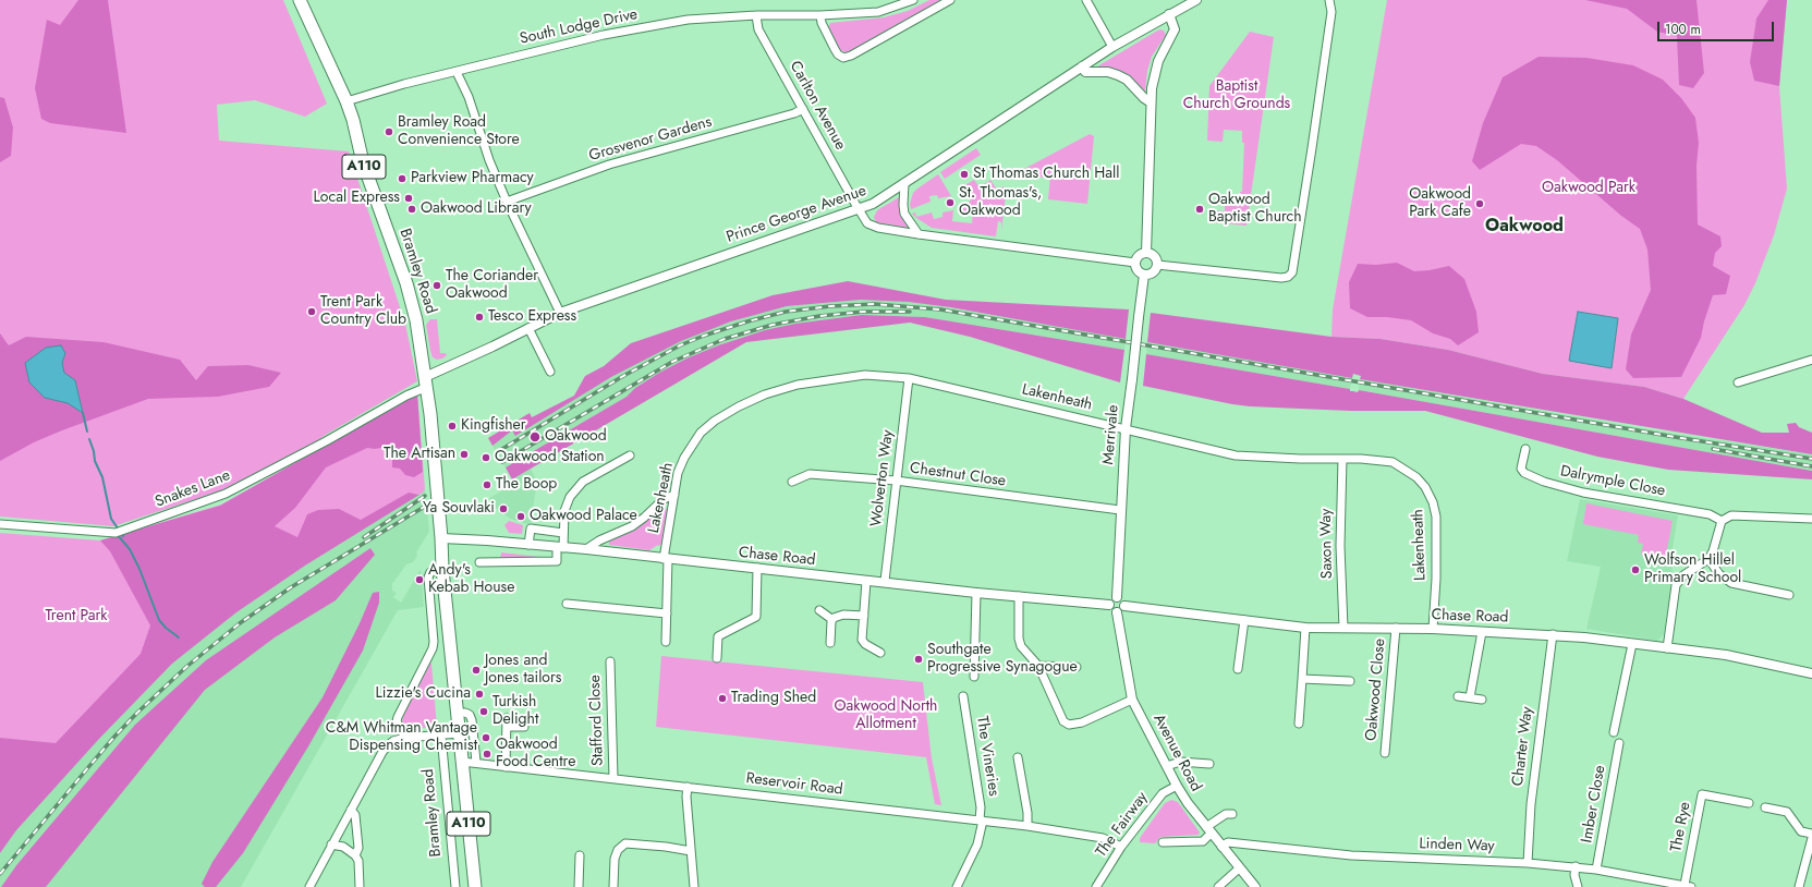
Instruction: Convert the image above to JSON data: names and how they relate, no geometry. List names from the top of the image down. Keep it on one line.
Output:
{"streets":{"main road":["A110","Bramley Road"],"street":["South Lodge Drive","Carlton Avenue","Grosvenor Gardens","Prince George Avenue","Lakenheath","Merrivale","Chestnut Close","Wolverton Way","Dalrymple Close","Snakes Lane","Saxon Way","Chase Road","Oakwood Close","Stafford Close","Charter Way","Avenue Road","The Vineries","Reservoir Road","Imber Close","The Fairway","The Rye","Linden Way"]},"crossings":[["South Lodge Drive","Carlton Avenue"],["South Lodge Drive","Bramley Road"],["Carlton Avenue","Grosvenor Gardens"],["Carlton Avenue","Prince George Avenue"],["Carlton Avenue","Merrivale"],["Prince George Avenue","Bramley Road"],["Prince George Avenue","Snakes Lane"],["Bramley Road","Snakes Lane"],["Bramley Road","Chase Road"],["Bramley Road","Reservoir Road"],["Lakenheath","Merrivale"],["Lakenheath","Wolverton Way"],["Lakenheath","Saxon Way"],["Lakenheath","Chase Road"],["Merrivale","Chestnut Close"],["Merrivale","Chase Road"],["Merrivale","Avenue Road"],["Chestnut Close","Wolverton Way"],["Wolverton Way","Chase Road"],["Saxon Way","Chase Road"],["Chase Road","Oakwood Close"],["Chase Road","Charter Way"],["Chase Road","Avenue Road"],["Stafford Close","Reservoir Road"],["Charter Way","Linden Way"],["Avenue Road","The Fairway"],["Avenue Road","Linden Way"],["The Vineries","Reservoir Road"],["Reservoir Road","The Fairway"],["Imber Close","Linden Way"],["The Rye","Linden Way"]],"districts":["Oakwood"],"parks":["Baptist Church Grounds","Oakwood Park","Trent Park","Oakwood North Allotment"],"places":["Bramley Road Convenience Store","St Thomas Church Hall","Parkview Pharmacy","Local Express","St. Thomas's, Oakwood","Oakwood Park Cafe","Oakwood Library","Oakwood Baptist Church","The Coriander Oakwood","Trent Park Country Club","Tesco Express","Kingfisher","Oakwood","The Artisan","Oakwood Station","The Boop","Ya Souvlaki","Oakwood Palace","Wolfson Hillel Primary School","Andy's Kebab House","Southgate Progressive Synagogue","Jones and Jones tailors","Lizzie's Cucina","Trading Shed","Turkish Delight","C&M Whitman Vantage Dispensing Chemist","Oakwood Food Centre"],"scale_bar":"100 m"}
